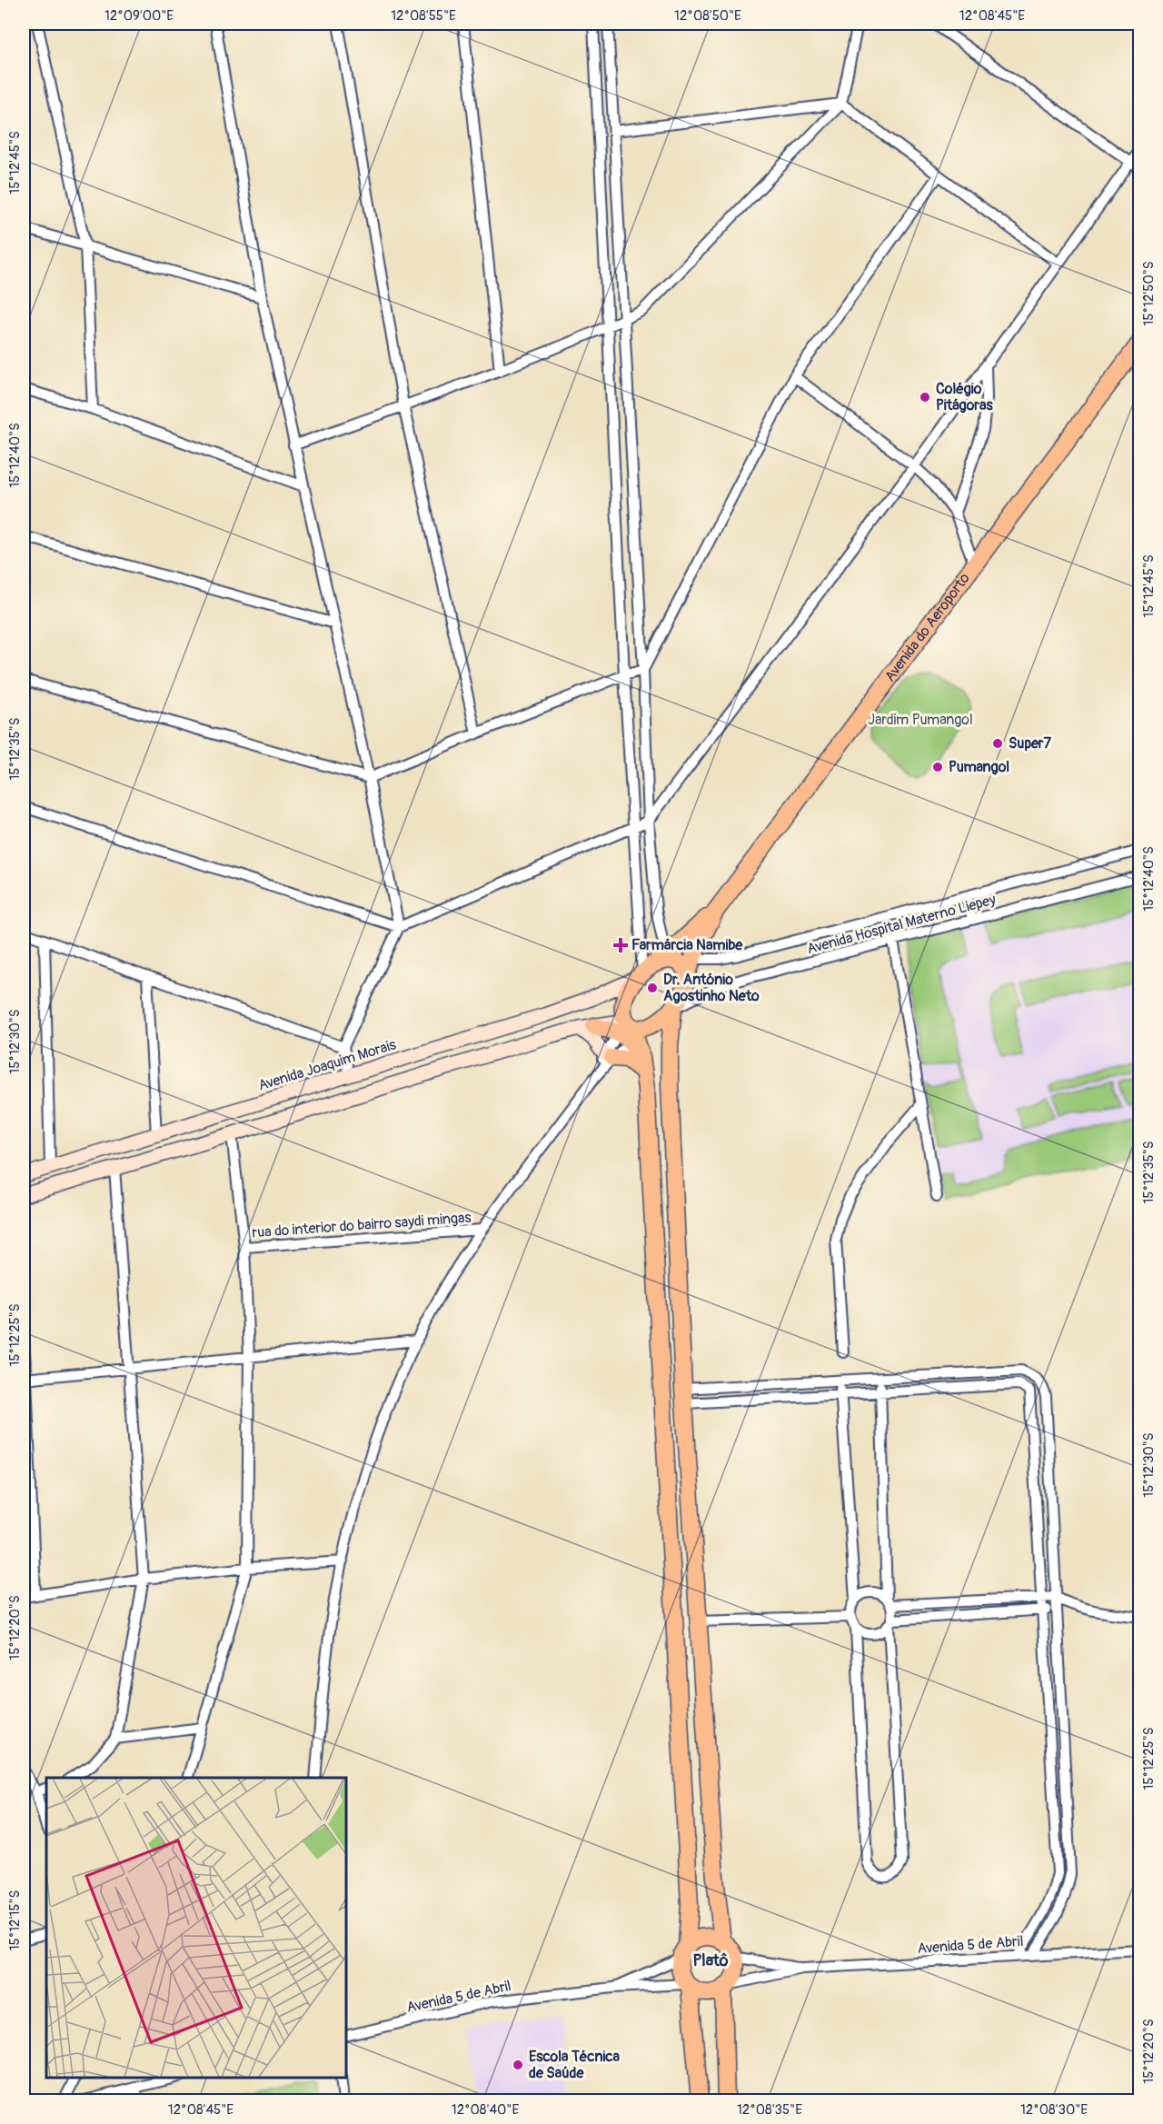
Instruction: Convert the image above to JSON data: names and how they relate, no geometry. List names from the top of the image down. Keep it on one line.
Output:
{"streets":{"main road":["Avenida do Aeroporto"],"street":["Avenida Hospital Materno Liepey","Avenida Joaquim Morais","rua do interior do bairro saydi mingas","Avenida 5 de Abril"]},"crossings":[["Avenida Hospital Materno Liepey","Avenida Joaquim Morais"]],"districts":["Platô"],"parks":["Jardim Pumangol"],"places":{"other":["Colégio Pitágoras","Super7","Pumangol","Dr. António Agostinho Neto","Escola Técnica de Saúde"],"health":["Farmárcia Namibe"]},"coordinates":["12°09'00\"E","12°08'55\"E","12°08'50\"E","12°08'45\"E","15°12'45\"S","15°12'50\"S","15°12'40\"S","15°12'35\"S","15°12'30\"S","15°12'25\"S","15°12'20\"S","15°12'15\"S","12°08'40\"E","12°08'35\"E","12°08'30\"E"]}
